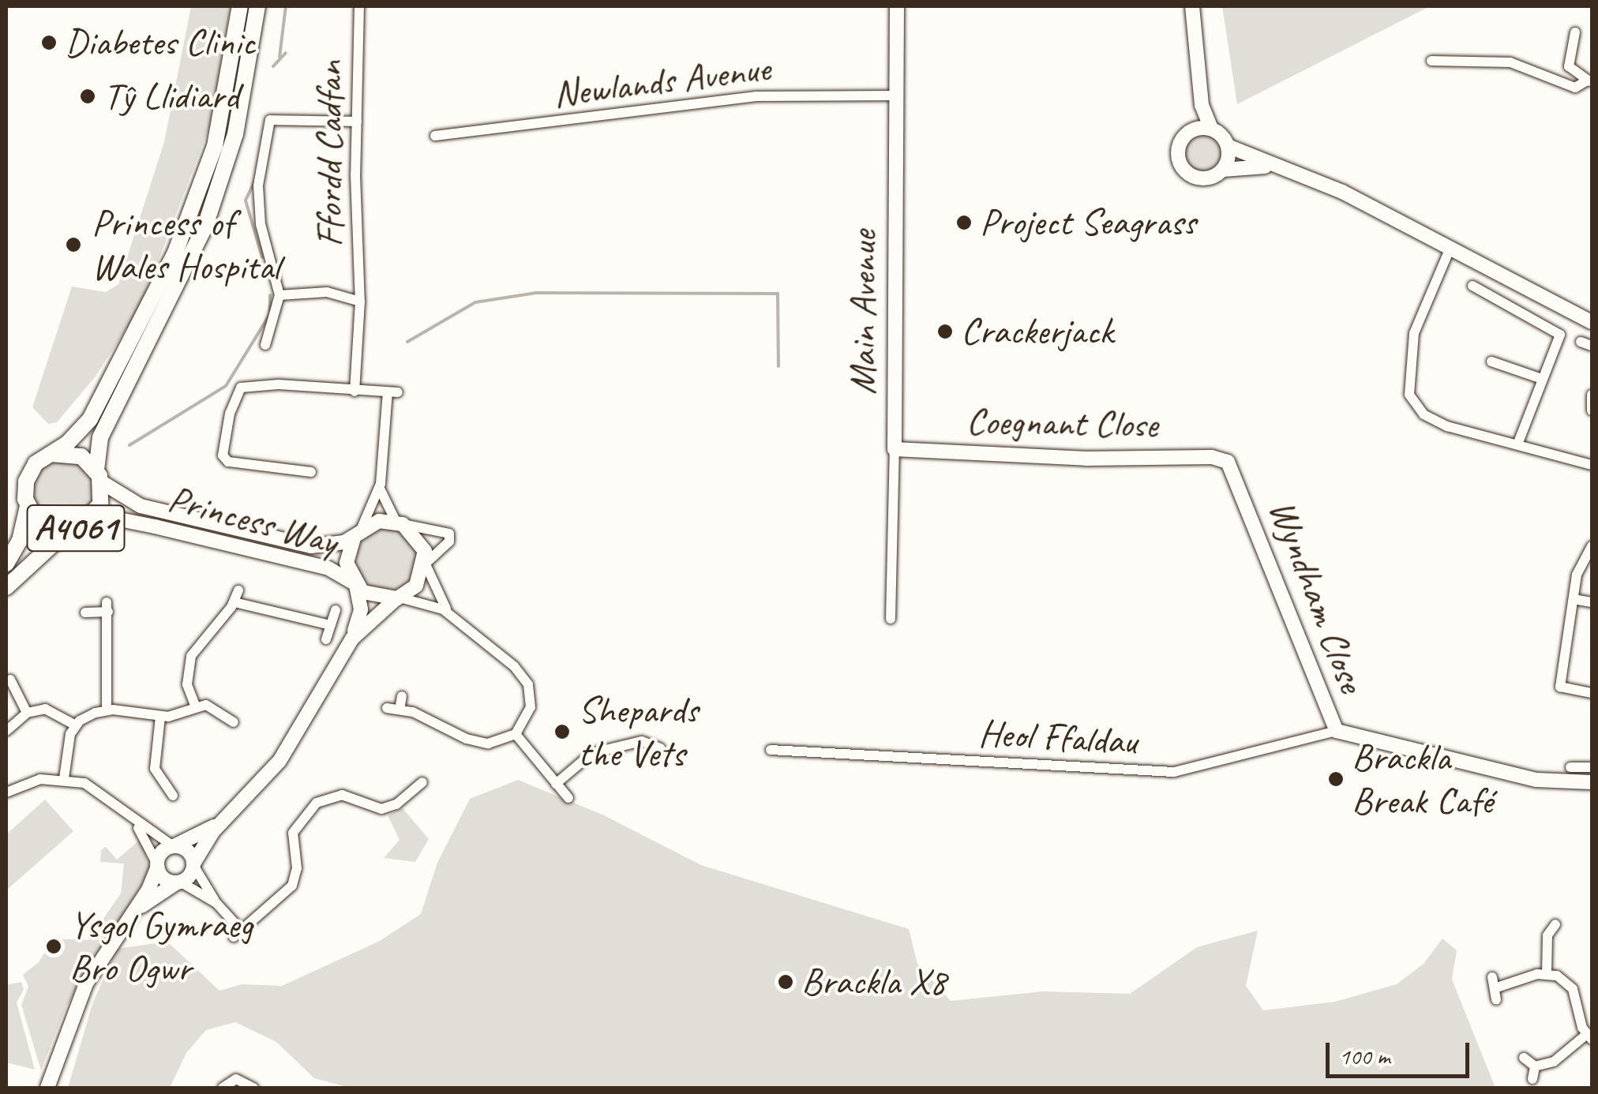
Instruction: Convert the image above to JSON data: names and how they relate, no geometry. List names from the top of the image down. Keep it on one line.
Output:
{"streets":{"main road":["A4061"],"street":["Newlands Avenue","Ffordd Cadfan","Main Avenue","Coegnant Close","Princess Way","Wyndham Close","Heol Ffaldau"]},"crossings":[["Newlands Avenue","Main Avenue"],["Main Avenue","Coegnant Close"],["Coegnant Close","Wyndham Close"],["Princess Way","A4061"],["Wyndham Close","Heol Ffaldau"]],"places":["Diabetes Clinic","Tŷ Llidiard","Project Seagrass","Princess of Wales Hospital","Crackerjack","Shepards the Vets","Brackla Break Café","Ysgol Gymraeg Bro Ogwr","Brackla X8"],"scale_bar":"100 m"}
